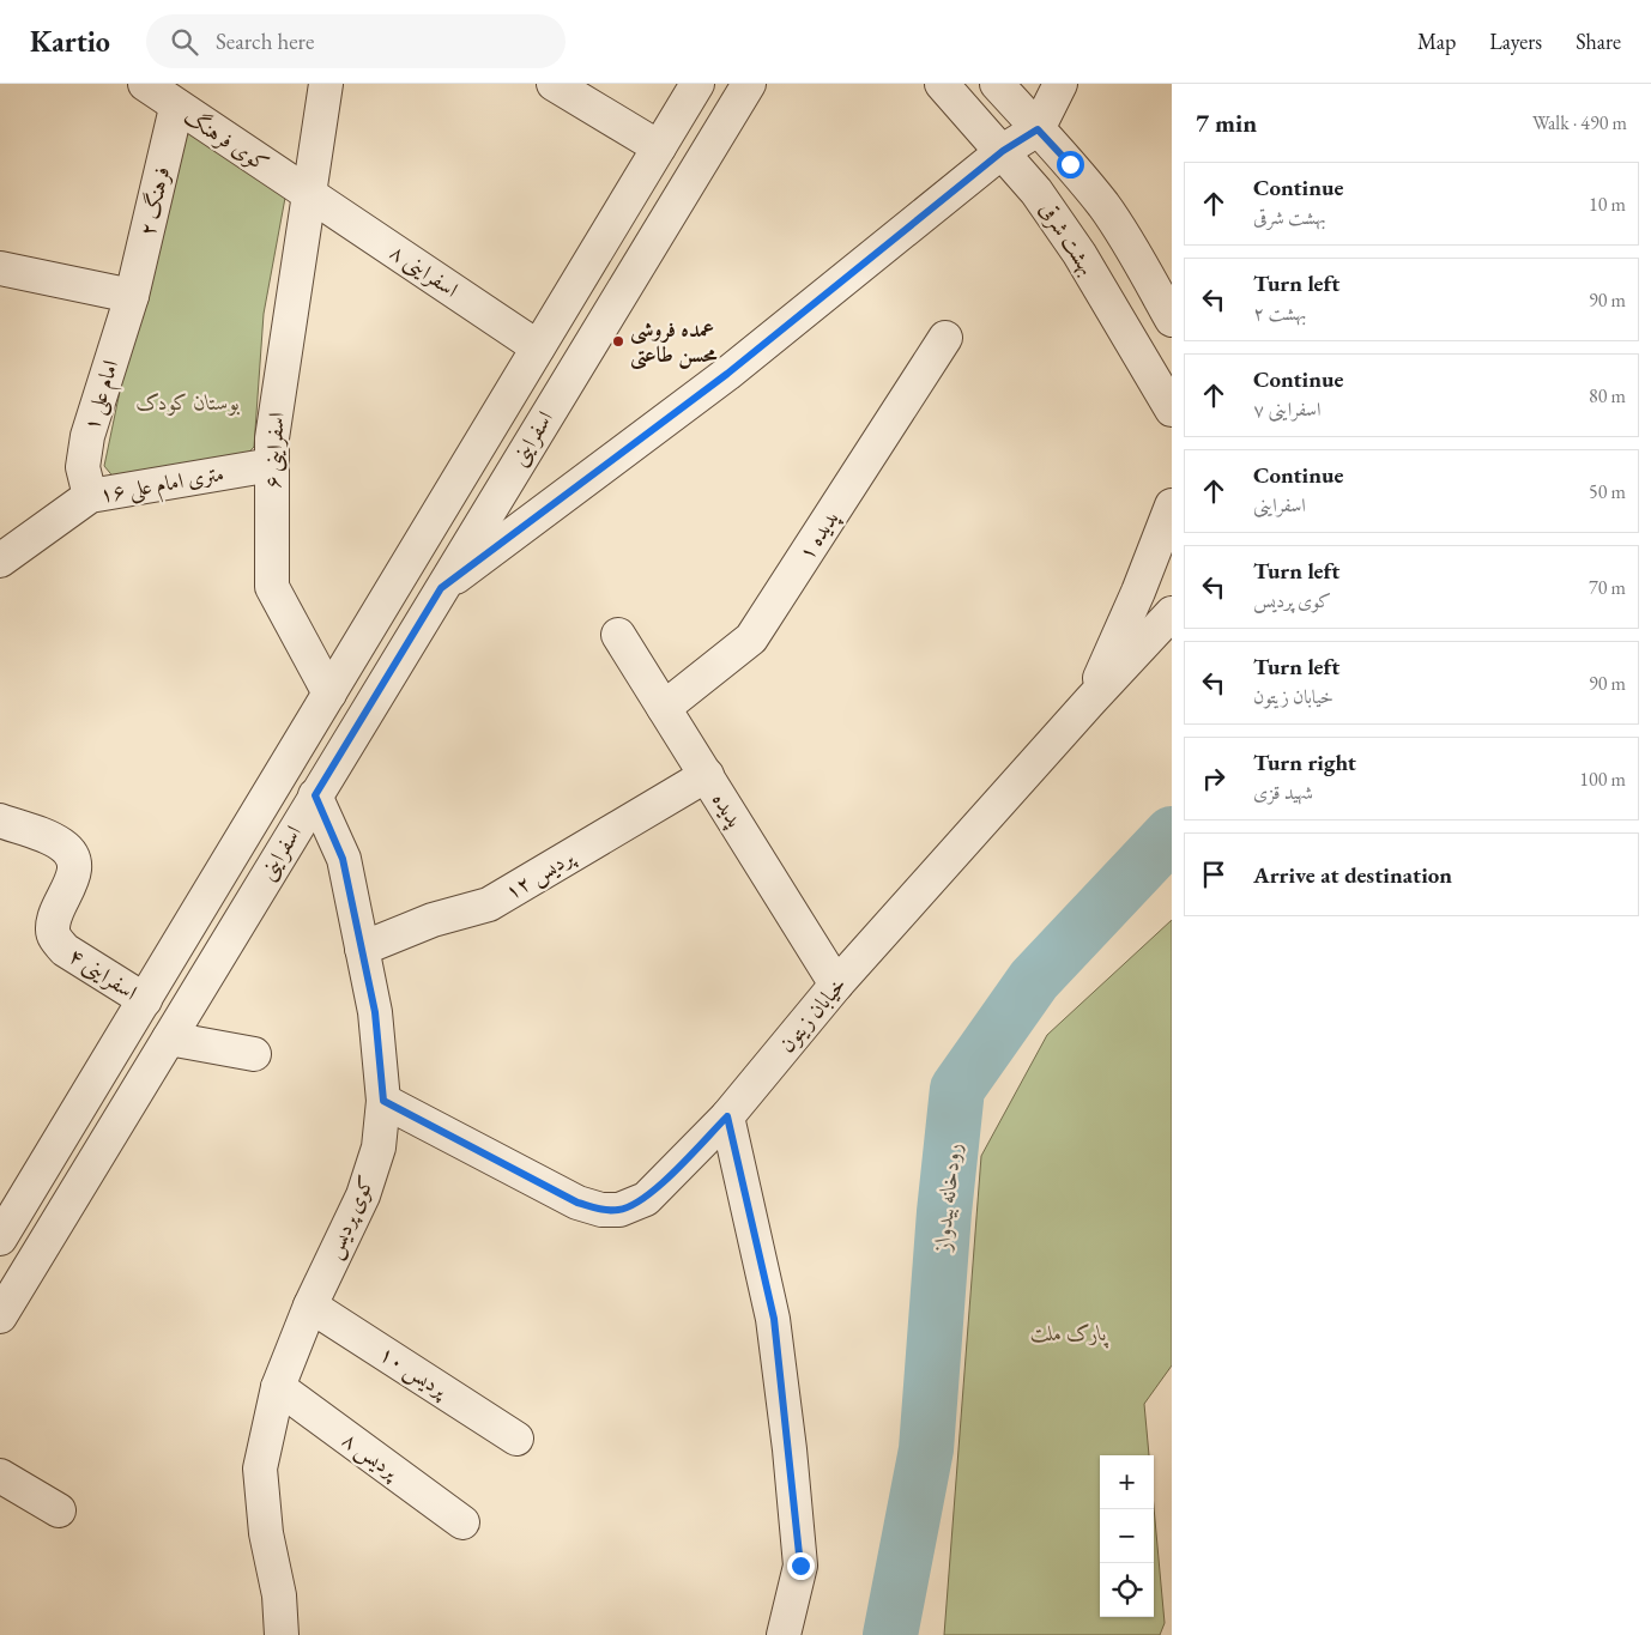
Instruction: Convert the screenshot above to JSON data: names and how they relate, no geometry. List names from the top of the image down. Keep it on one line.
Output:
{"streets":{"street":["کوی فرهنگ","فرهنگ ۲","بهشت شرقی","اسفراینی ۸","امام علی ۱","اسفراینی","اسفراینی ۶","۱۶ متری امام علی","پدیده ۱","پدیده","پردیس ۱۲","اسفراینی ۴","خیابان زیتون","کوی پردیس","پردیس ۱۰","پردیس ۸"]},"crossings":[["کوی فرهنگ","فرهنگ ۲"],["کوی فرهنگ","اسفراینی ۸"],["کوی فرهنگ","اسفراینی ۶"],["فرهنگ ۲","امام علی ۱"],["اسفراینی ۸","اسفراینی"],["اسفراینی ۸","اسفراینی ۶"],["امام علی ۱","۱۶ متری امام علی"],["اسفراینی","اسفراینی ۶"],["اسفراینی","اسفراینی ۴"],["اسفراینی","کوی پردیس"],["اسفراینی ۶","۱۶ متری امام علی"],["پدیده ۱","پدیده"],["پدیده","پردیس ۱۲"],["پدیده","خیابان زیتون"],["پردیس ۱۲","کوی پردیس"],["خیابان زیتون","کوی پردیس"],["کوی پردیس","پردیس ۱۰"],["کوی پردیس","پردیس ۸"]],"water":["رودخانه بیدواز"],"parks":["بوستان کودک","پارک ملت"],"places":["عمده فروشی محسن طاعتی"],"page":{"header":"Kartio","search":"Search here","nav":["Map","Layers","Share"],"heading":["7 min","Walk · 490 m"],"list":[["Continue","بهشت شرقی","10 m"],["Turn left","بهشت ۲","90 m"],["Continue","اسفراینی ۷","80 m"],["Continue","اسفراینی","50 m"],["Turn left","کوی پردیس","70 m"],["Turn left","خیابان زیتون","90 m"],["Turn right","شهید قزی","100 m"],"Arrive at destination"],"map_buttons":["+","−"]}}
